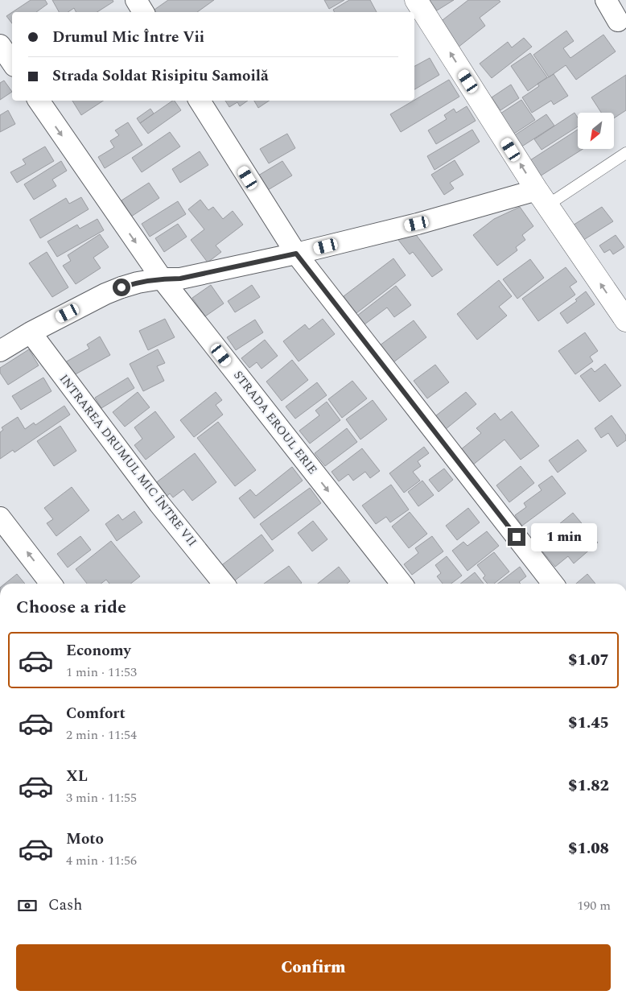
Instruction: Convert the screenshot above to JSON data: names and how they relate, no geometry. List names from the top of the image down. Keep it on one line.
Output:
{"streets":{"street":["STRADA EROUL ERIE","INTRAREA DRUMUL MIC ÎNTRE VII"]},"north":"bottom left","page":{"banner":["Drumul Mic Între Vii","Strada Soldat Risipitu Samoilă"],"bubble":"1 min","heading":"Choose a ride","list":[{"name":"Economy","note":"1 min · 11:53","value":"$1.07"},{"name":"Comfort","note":"2 min · 11:54","value":"$1.45"},{"name":"XL","note":"3 min · 11:55","value":"$1.82"},{"name":"Moto","note":"4 min · 11:56","value":"$1.08"}],"pay":["Cash","190 m"],"buttons":"Confirm"}}
